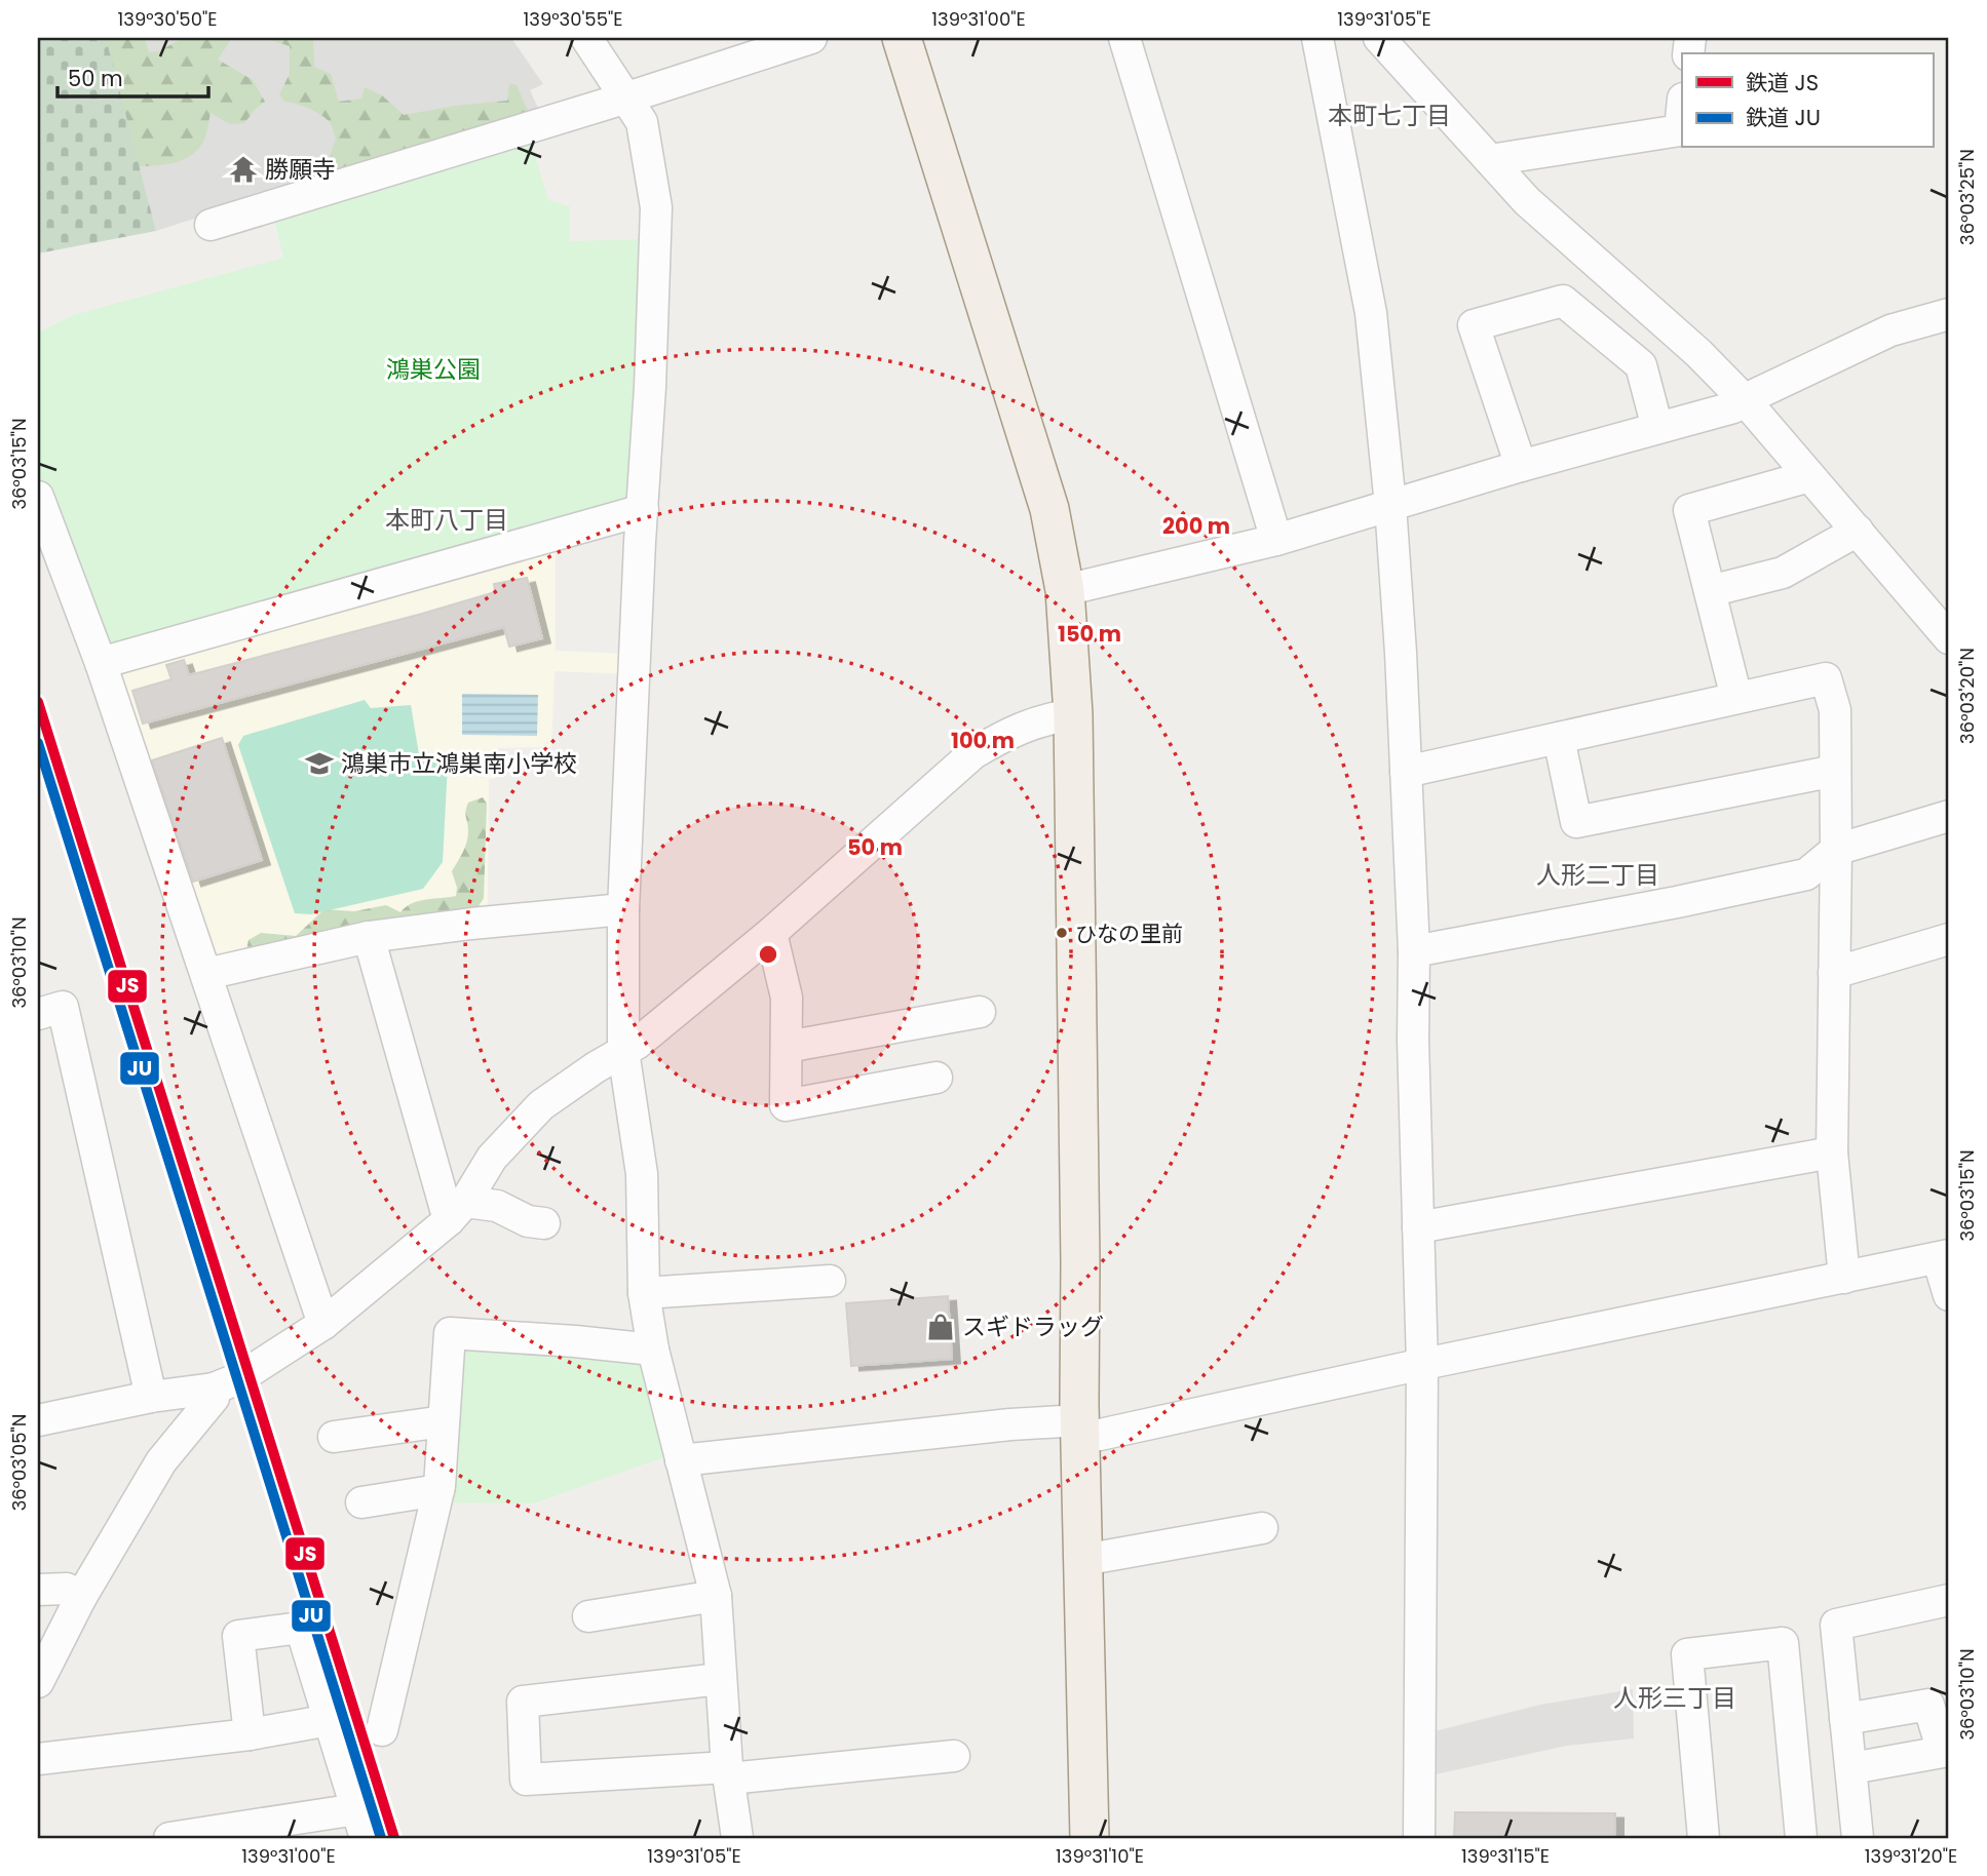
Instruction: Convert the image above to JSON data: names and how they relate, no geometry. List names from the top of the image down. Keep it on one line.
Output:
{"districts":["本町七丁目","本町八丁目","人形二丁目","人形三丁目"],"parks":["鴻巣公園"],"places":{"temple":["勝願寺"],"school or university":["鴻巣市立鴻巣南小学校"],"other":["ひなの里前"],"shop":["スギドラッグ"]},"lines":["rail line JS","rail line JU"],"legend":["鉄道 JS","鉄道 JU"],"scale_bar":"50 m","coordinates":["139°30'50\"E","139°30'55\"E","139°31'00\"E","139°31'05\"E","36°03'25\"N","36°03'15\"N","36°03'20\"N","36°03'10\"N","36°03'05\"N","139°31'10\"E","139°31'15\"E","139°31'20\"E"],"rings":["200 m","150 m","100 m","50 m"]}
